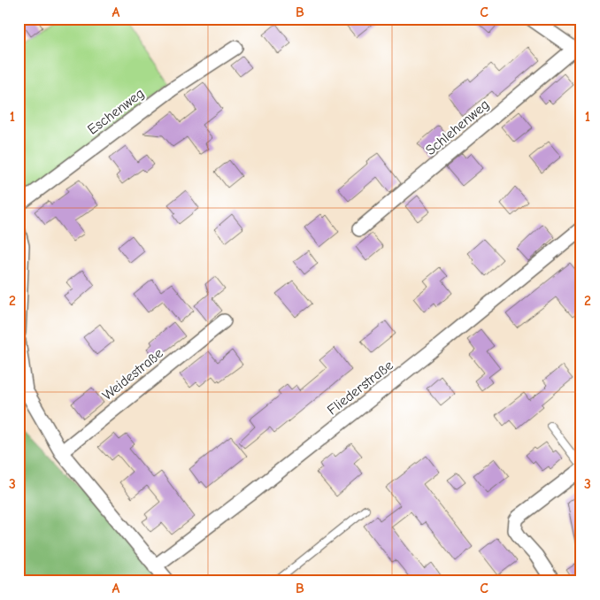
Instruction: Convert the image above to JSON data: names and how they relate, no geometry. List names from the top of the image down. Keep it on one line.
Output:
{"streets":{"street":["Eschenweg","Schlehenweg","Weidestraße","Fliederstraße"]},"grid":{"columns":["A","B","C"],"rows":["1","2","3"]}}
